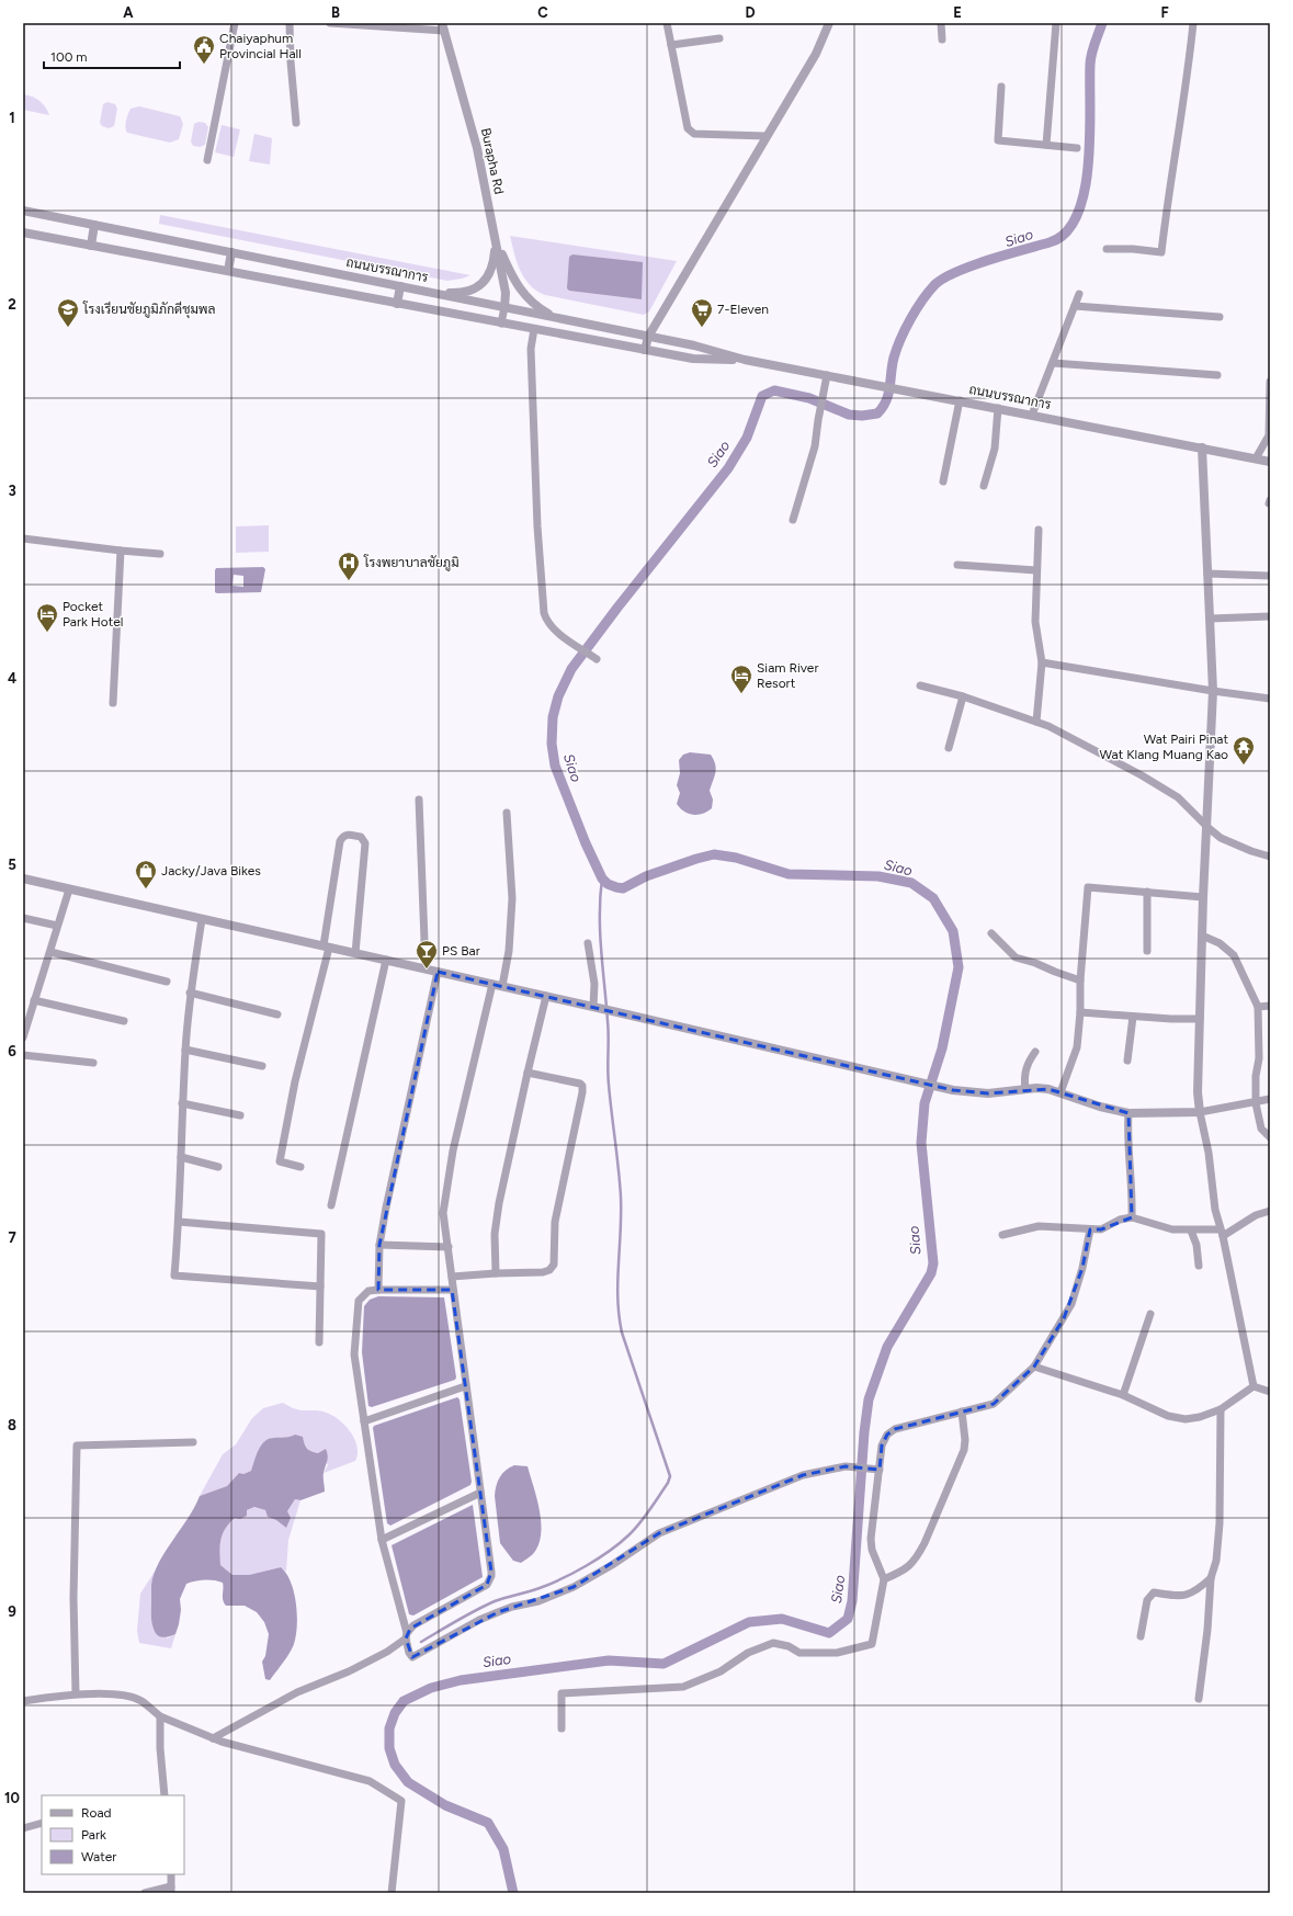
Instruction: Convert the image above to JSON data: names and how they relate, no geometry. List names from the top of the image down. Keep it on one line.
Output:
{"streets":{"street":["Burapha Rd","ถนนบรรณาการ"]},"crossings":[["Burapha Rd","ถนนบรรณาการ"]],"water":["Siao"],"places":{"public building":["Chaiyaphum Provincial Hall"],"school or university":["โรงเรียนชัยภูมิภักดีชุมพล"],"supermarket":["7-Eleven"],"hospital":["โรงพยาบาลชัยภูมิ"],"hotel":["Pocket Park Hotel","Siam River Resort"],"temple":["Wat Pairi Pinat Wat Klang Muang Kao"],"shop":["Jacky/Java Bikes"],"bar":["PS Bar"]},"legend":["Road","Park","Water"],"scale_bar":"100 m","grid":{"columns":["A","B","C","D","E","F"],"rows":["1","2","3","4","5","6","7","8","9","10"]}}
